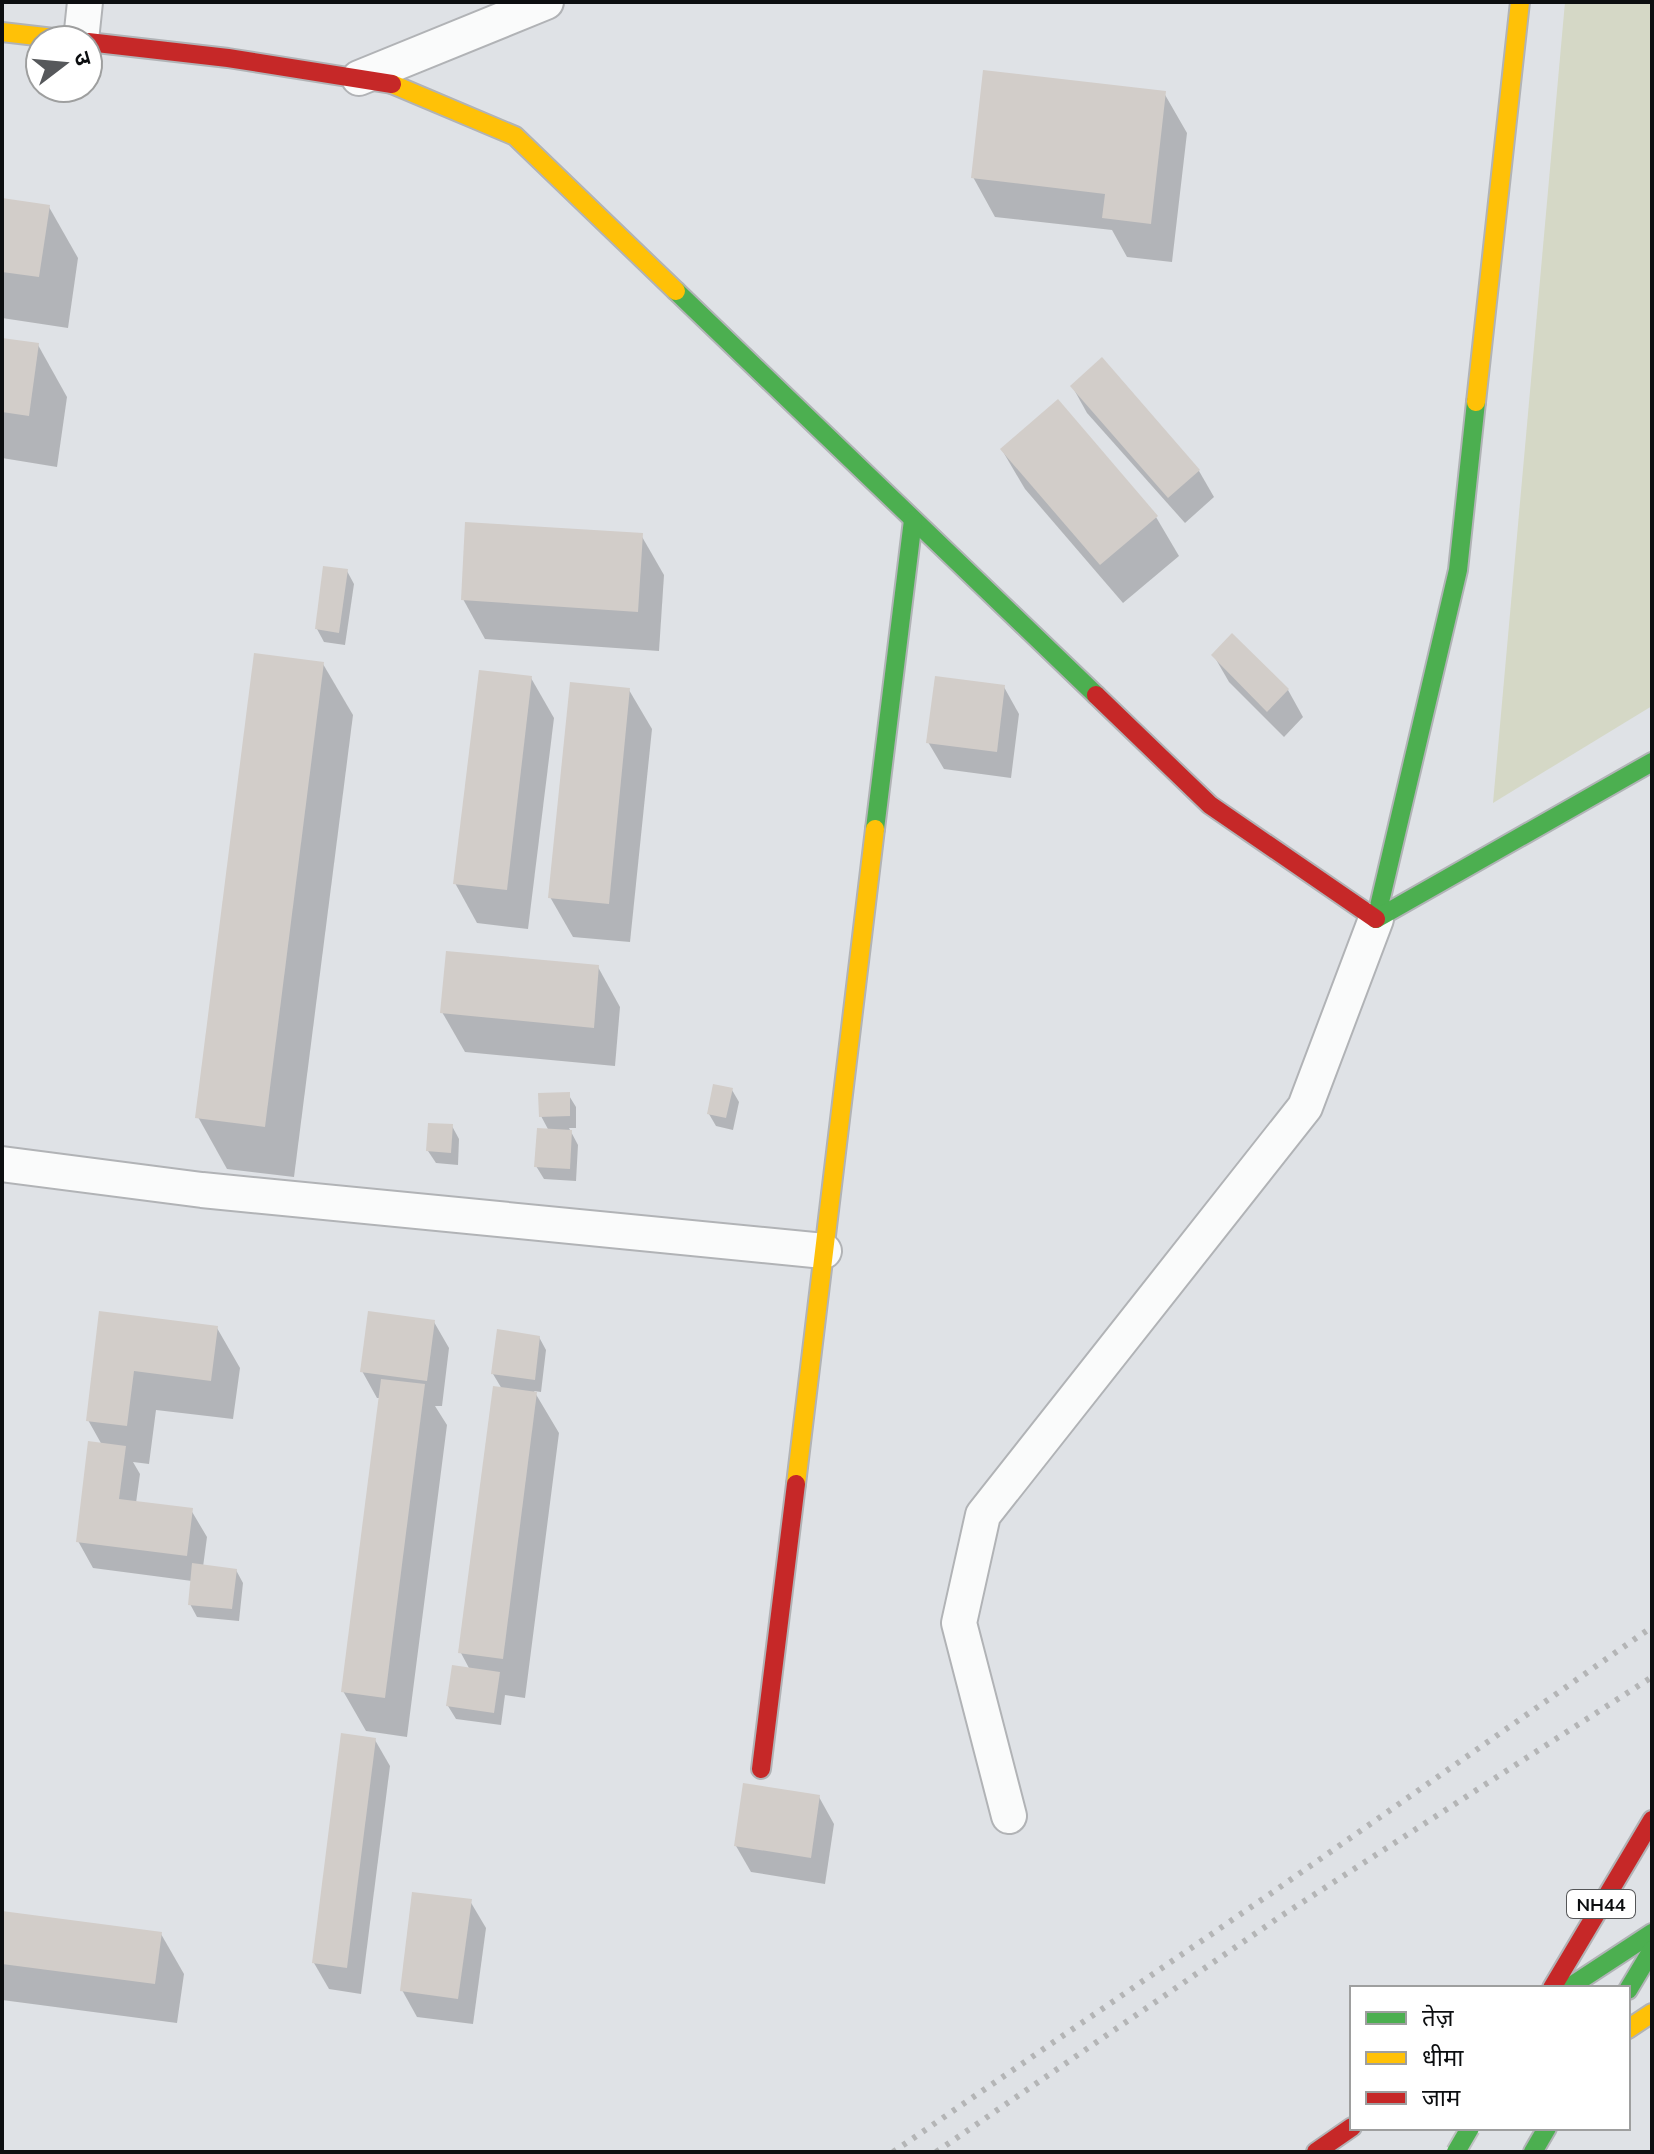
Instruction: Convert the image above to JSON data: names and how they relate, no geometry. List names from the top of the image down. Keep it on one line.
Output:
{"streets":{"main road":["NH44"]},"legend":["तेज़","धीमा","जाम"],"north":"right"}
